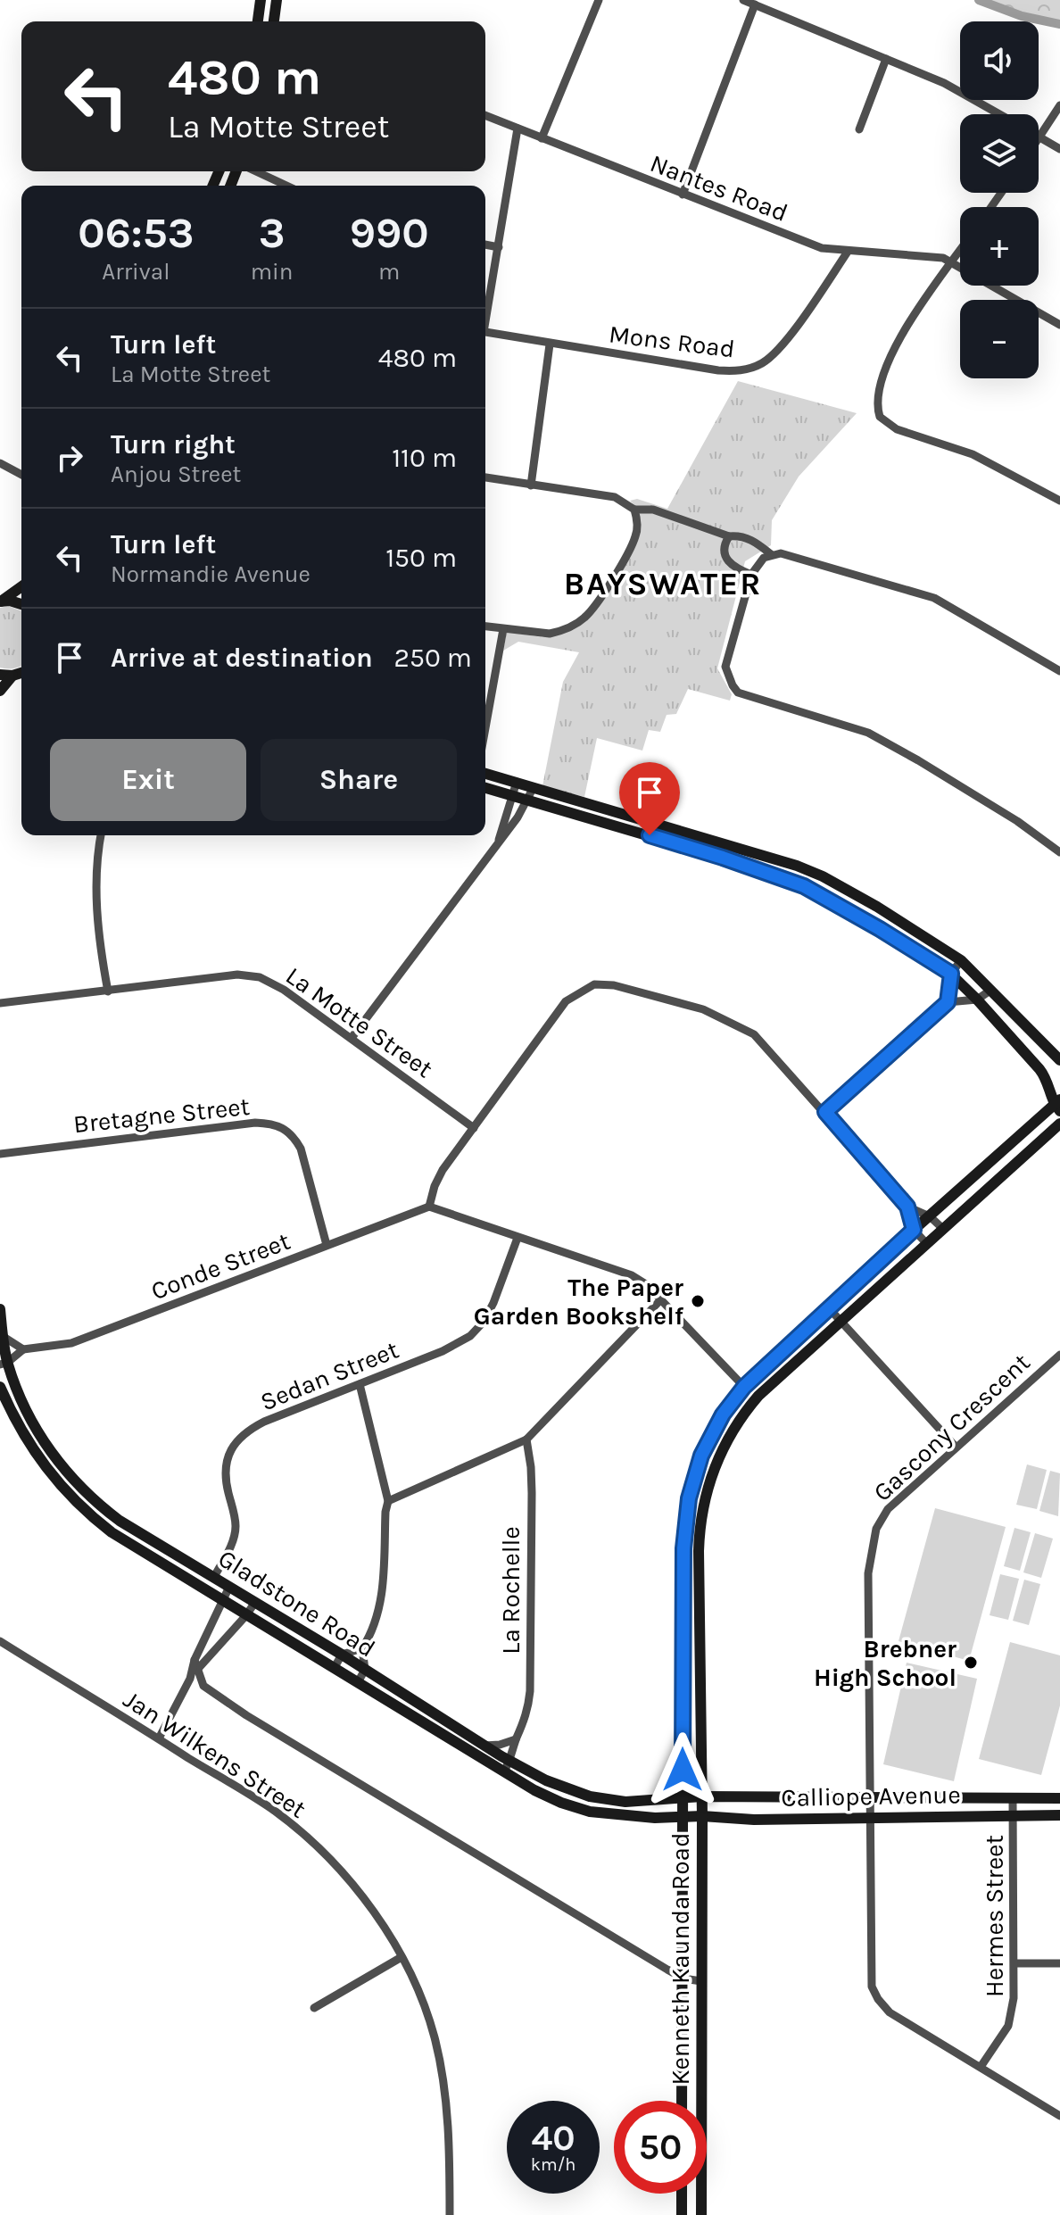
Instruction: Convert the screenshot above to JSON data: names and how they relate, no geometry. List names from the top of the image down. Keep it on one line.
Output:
{"streets":{"street":["Nantes Road","Mons Road","La Motte Street","Bretagne Street","Conde Street","Sedan Street","Gascony Crescent","La Rochelle","Gladstone Road","Jan Wilkens Street","Calliope Avenue","Hermes Street","Kenneth Kaunda Road"]},"crossings":[["Nantes Road","Mons Road"],["Bretagne Street","Conde Street"],["Sedan Street","Gladstone Road"],["Gascony Crescent","Calliope Avenue"],["Gascony Crescent","Hermes Street"],["La Rochelle","Gladstone Road"],["Gladstone Road","Calliope Avenue"],["Gladstone Road","Kenneth Kaunda Road"],["Calliope Avenue","Hermes Street"],["Calliope Avenue","Kenneth Kaunda Road"]],"districts":["BAYSWATER"],"places":["The Paper Garden Bookshelf","Brebner High School"],"page":{"map_buttons":["+","−"],"turn":["480 m","La Motte Street"],"eta":["06:53","Arrival","3","min","990","m"],"list":[{"name":"Turn left","note":"La Motte Street","value":"480 m"},{"name":"Turn right","note":"Anjou Street","value":"110 m"},{"name":"Turn left","note":"Normandie Avenue","value":"150 m"},{"name":"Arrive at destination","value":"250 m"}],"buttons":["Exit","Share"],"speed":"40 km/h","limit":"50"}}
